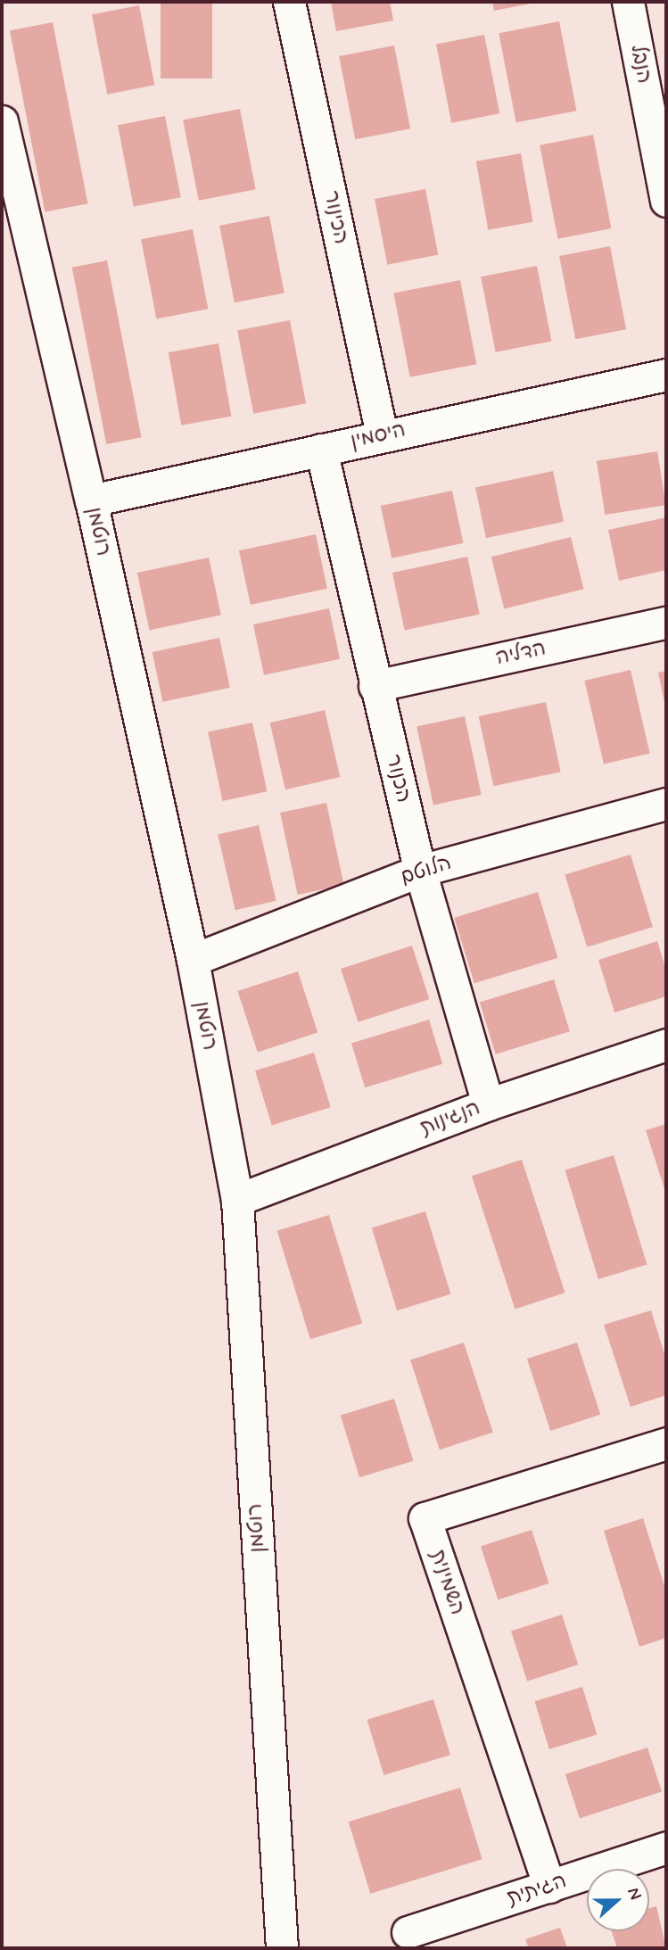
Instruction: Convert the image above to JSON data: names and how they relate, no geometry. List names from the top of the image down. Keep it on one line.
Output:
{"streets":{"street":["הנבל","הכינור","היסמין","רוטמן","הדליה","הכנור","הלוטם","הנגינות","השמינית","הגיתית"]},"crossings":[["הכינור","היסמין"],["היסמין","רוטמן"],["היסמין","הכנור"],["רוטמן","הלוטם"],["רוטמן","הנגינות"],["הדליה","הכנור"],["הכנור","הלוטם"],["הכנור","הנגינות"],["השמינית","הגיתית"]],"north":"right"}
